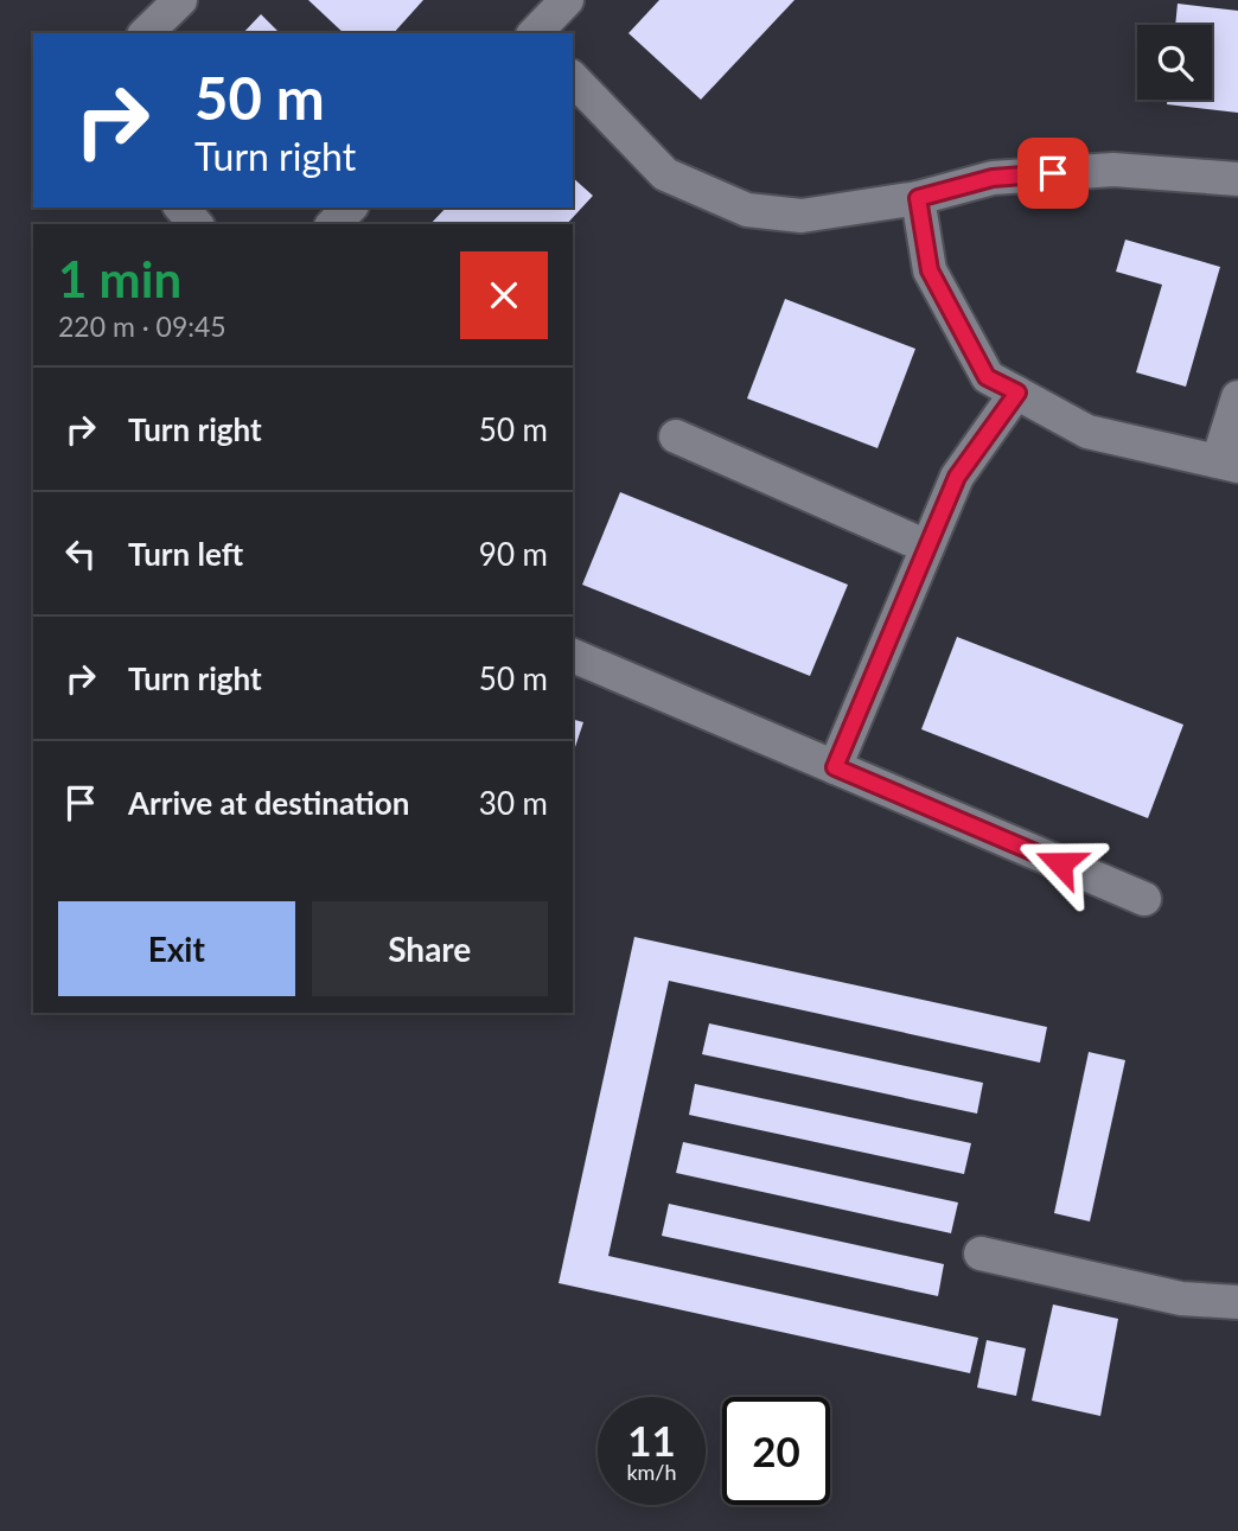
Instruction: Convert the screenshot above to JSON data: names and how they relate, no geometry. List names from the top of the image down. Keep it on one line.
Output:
{"page":{"turn":["50 m","Turn right"],"heading":["1 min","220 m · 09:45"],"list":[{"name":"Turn right","value":"50 m"},{"name":"Turn left","value":"90 m"},{"name":"Turn right","value":"50 m"},{"name":"Arrive at destination","value":"30 m"}],"buttons":["Exit","Share"],"speed":"11 km/h","limit":"20"}}
